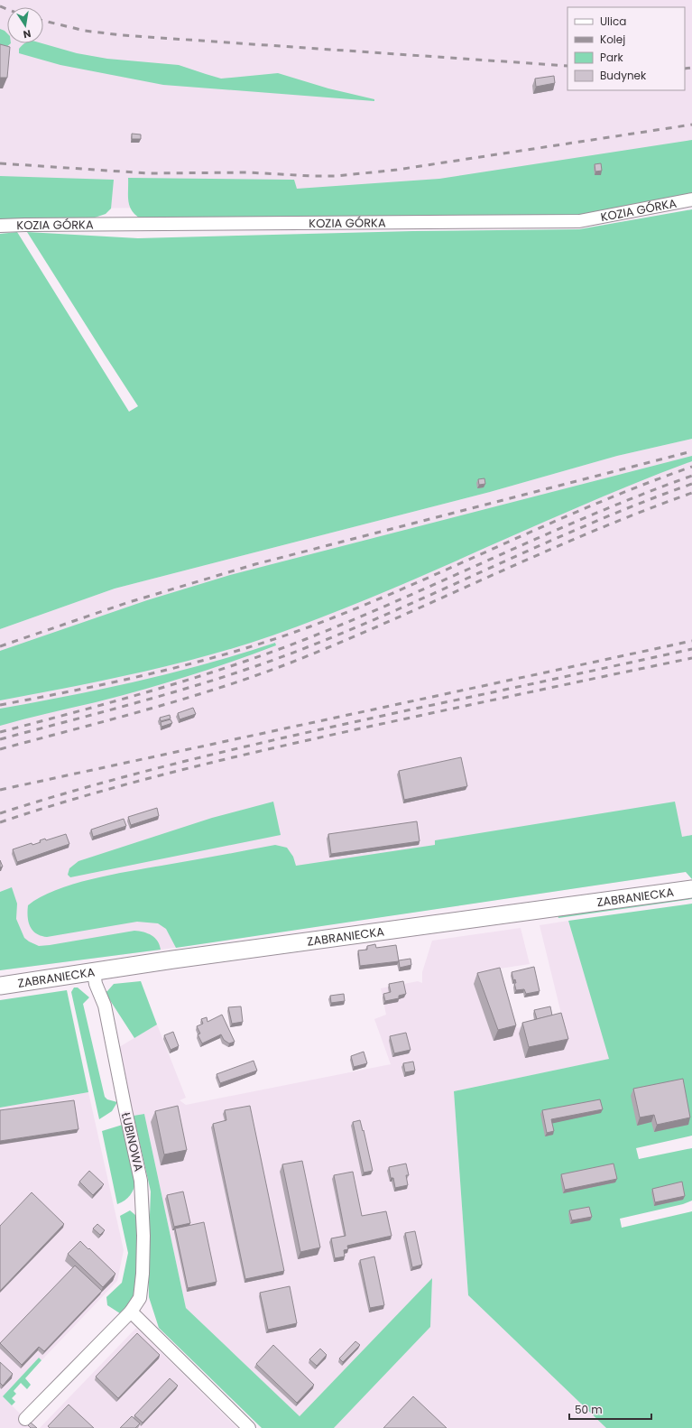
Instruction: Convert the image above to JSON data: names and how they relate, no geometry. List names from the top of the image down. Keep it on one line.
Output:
{"streets":{"main road":["ZABRANIECKA"],"street":["KOZIA GÓRKA","ŁUBINOWA"]},"crossings":[["ZABRANIECKA","ŁUBINOWA"]],"legend":["Ulica","Kolej","Park","Budynek"],"scale_bar":"50 m","north":"bottom"}
